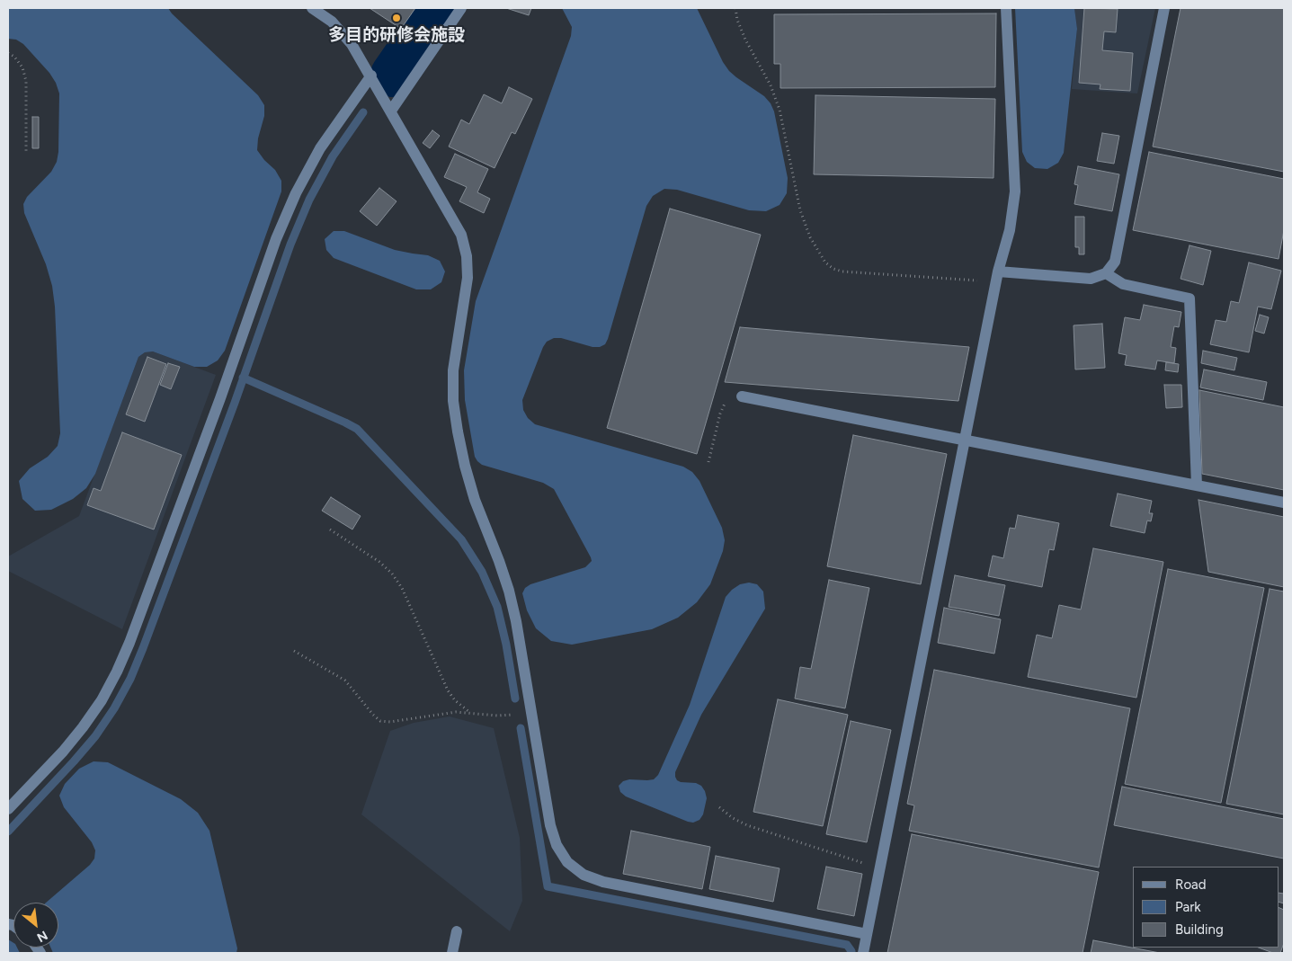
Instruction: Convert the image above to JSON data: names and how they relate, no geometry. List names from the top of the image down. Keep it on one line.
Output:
{"places":["多目的研修会施設"],"legend":["Road","Park","Building"],"north":"bottom right"}
